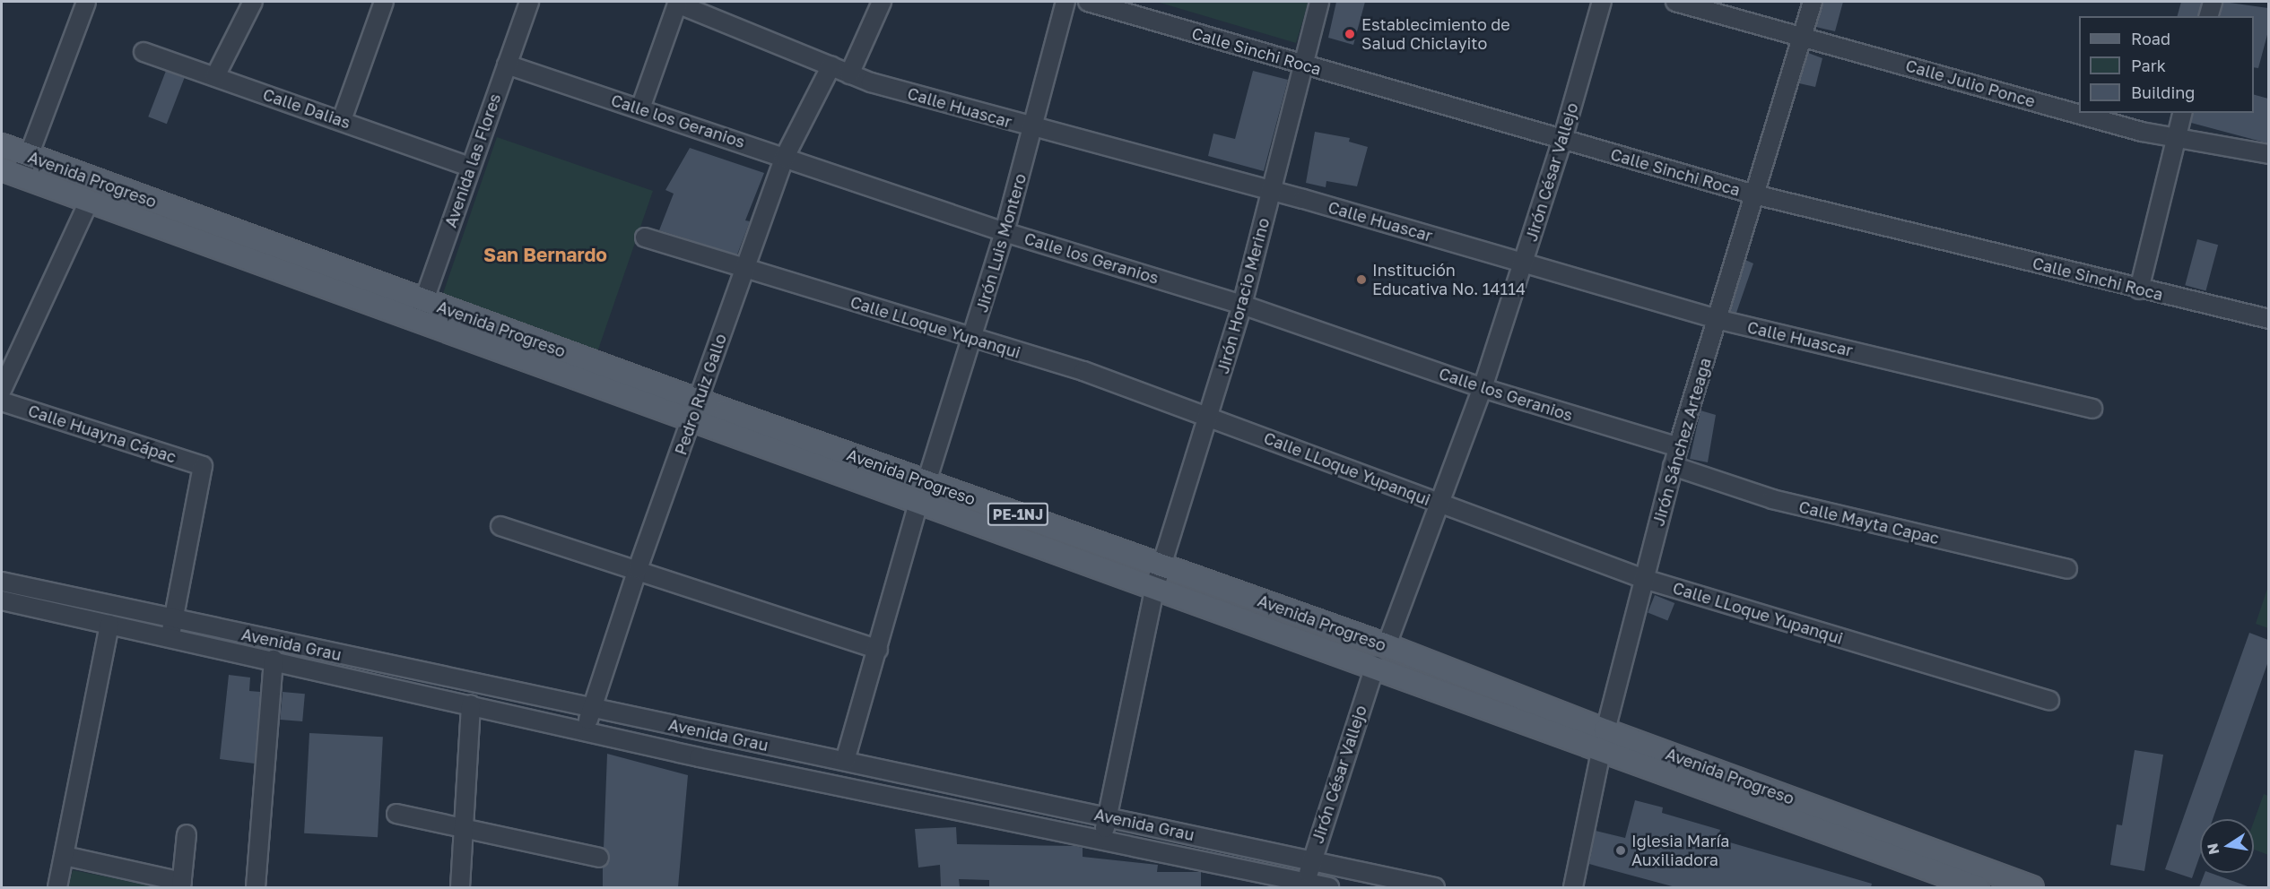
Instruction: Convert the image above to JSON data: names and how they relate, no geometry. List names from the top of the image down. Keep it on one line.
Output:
{"streets":{"main road":["Avenida Progreso","PE-1NJ"],"street":["Calle Sinchi Roca","Calle Julio Ponce","Calle Huascar","Calle Dalias","Calle los Geranios","Avenida las Flores","Jirón César Vallejo","Jirón Luis Montero","Jirón Horacio Merino","Calle LLoque Yupanqui","Pedro Ruiz Gallo","Calle Huayna Cápac","Jirón Sánchez Arteaga","Calle Mayta Capac","Avenida Grau"]},"crossings":[["Calle Sinchi Roca","Jirón César Vallejo"],["Calle Sinchi Roca","Jirón Horacio Merino"],["Calle Sinchi Roca","Jirón Sánchez Arteaga"],["Calle Julio Ponce","Jirón Sánchez Arteaga"],["Calle Huascar","Jirón César Vallejo"],["Calle Huascar","Jirón Luis Montero"],["Calle Huascar","Jirón Horacio Merino"],["Calle Huascar","Pedro Ruiz Gallo"],["Calle Huascar","Jirón Sánchez Arteaga"],["Calle Dalias","Avenida las Flores"],["Calle los Geranios","Avenida las Flores"],["Calle los Geranios","Jirón César Vallejo"],["Calle los Geranios","Jirón Luis Montero"],["Calle los Geranios","Jirón Horacio Merino"],["Calle los Geranios","Pedro Ruiz Gallo"],["Calle los Geranios","Jirón Sánchez Arteaga"],["Avenida las Flores","Avenida Progreso"],["Jirón César Vallejo","Avenida Progreso"],["Jirón César Vallejo","Calle LLoque Yupanqui"],["Jirón César Vallejo","Avenida Grau"],["Avenida Progreso","Jirón Luis Montero"],["Avenida Progreso","Jirón Horacio Merino"],["Avenida Progreso","Pedro Ruiz Gallo"],["Avenida Progreso","Jirón Sánchez Arteaga"],["Jirón Luis Montero","Calle LLoque Yupanqui"],["Jirón Horacio Merino","Calle LLoque Yupanqui"],["Jirón Horacio Merino","Avenida Grau"],["Calle LLoque Yupanqui","Pedro Ruiz Gallo"],["Calle LLoque Yupanqui","Jirón Sánchez Arteaga"],["Pedro Ruiz Gallo","Avenida Grau"],["Calle Huayna Cápac","Avenida Grau"],["Jirón Sánchez Arteaga","Calle Mayta Capac"]],"districts":["San Bernardo"],"places":["Establecimiento de Salud Chiclayito","Institución Educativa No. 14114","Iglesia María Auxiliadora"],"legend":["Road","Park","Building"],"north":"left"}
